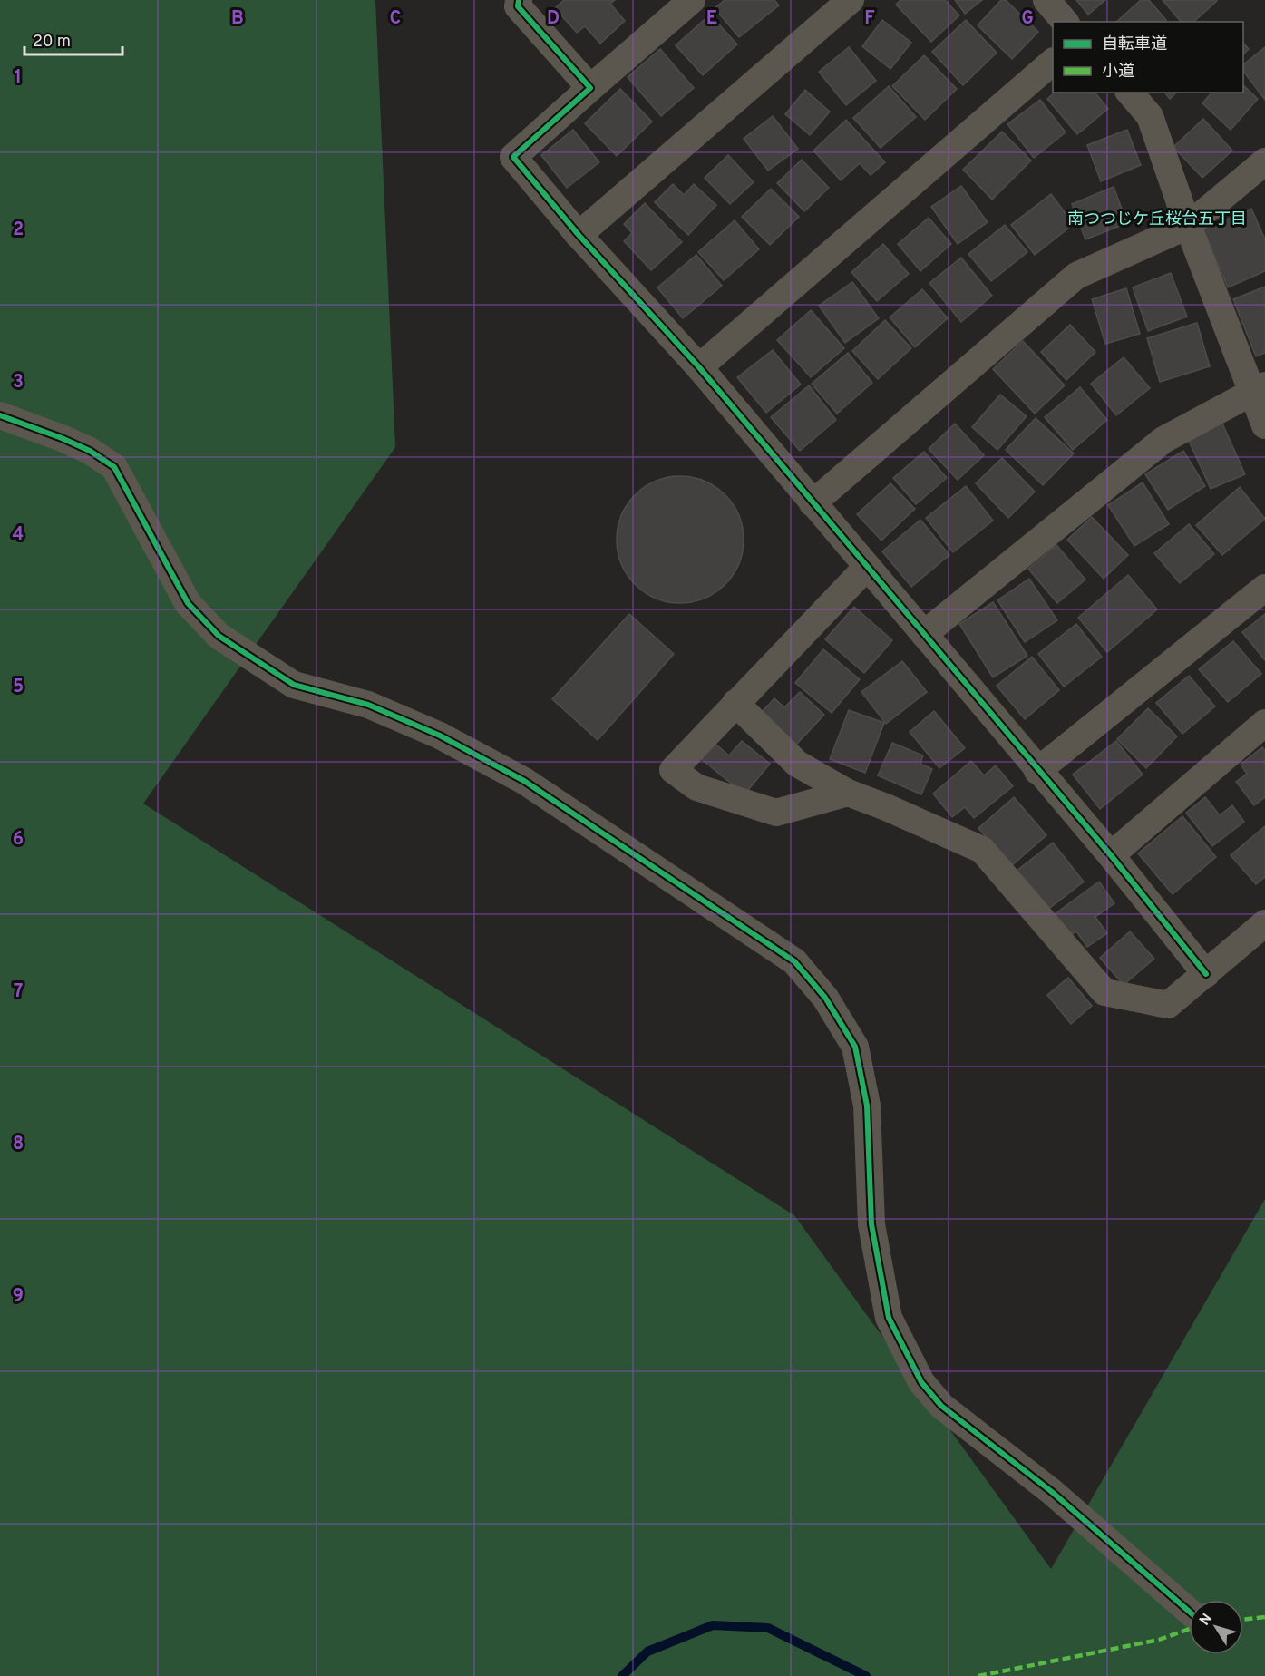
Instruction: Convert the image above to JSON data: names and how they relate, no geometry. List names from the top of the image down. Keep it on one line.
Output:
{"districts":["南つつじケ丘桜台五丁目"],"legend":["自転車道","小道"],"scale_bar":"20 m","north":"top left","grid":{"columns":["B","C","D","E","F","G"],"rows":["1","2","3","4","5","6","7","8","9"]}}
